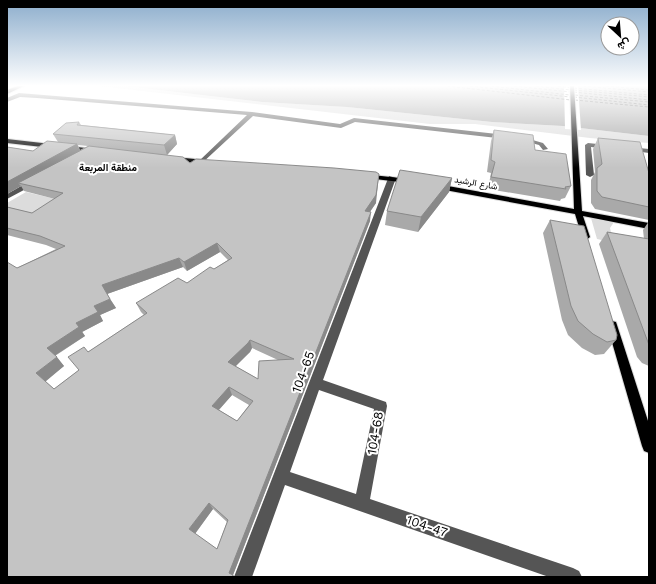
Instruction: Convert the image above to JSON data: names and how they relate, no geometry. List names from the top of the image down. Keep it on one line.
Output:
{"streets":{"main road":["شارع الرشيد"],"street":["104-65","104-68","104-47"]},"crossings":[["شارع الرشيد","104-65"],["104-65","104-68"],["104-65","104-47"],["104-68","104-47"]],"districts":["منطقة المربعة"],"north":"bottom right"}
